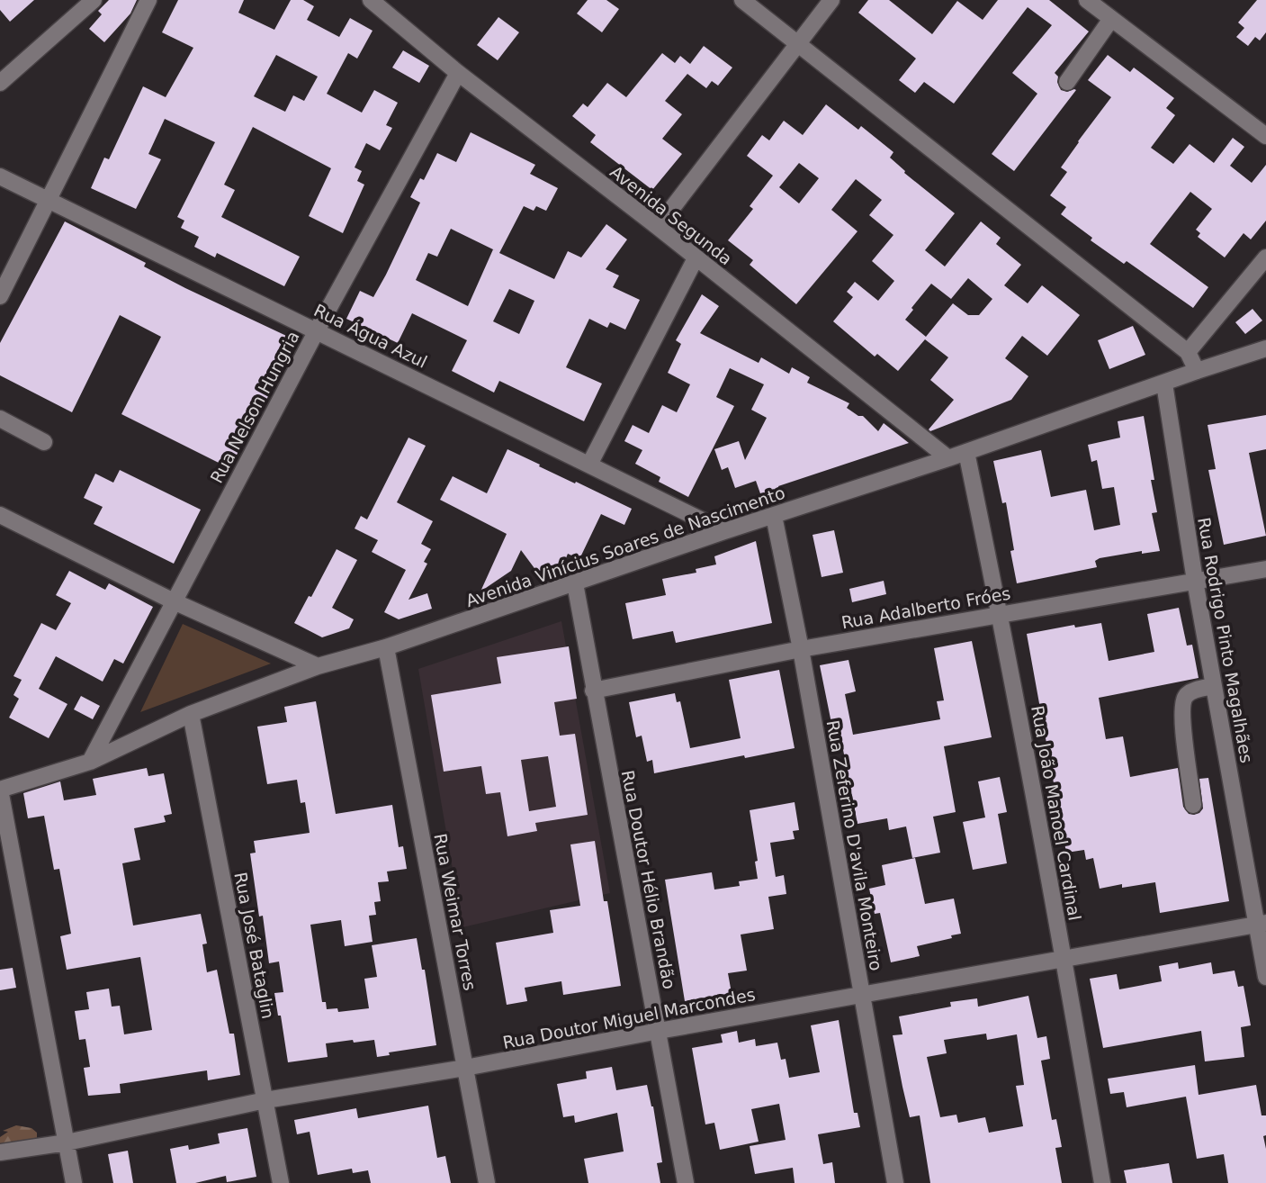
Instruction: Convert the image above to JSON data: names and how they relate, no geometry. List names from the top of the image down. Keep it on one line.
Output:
{"streets":{"street":["Avenida Segunda","Rua Água Azul","Rua Nelson Hungria","Avenida Vinícius Soares de Nascimento","Rua Adalberto Fróes","Rua Rodrigo Pinto Magalhães","Rua João Manoel Cardinal","Rua Zeferino D'avila Monteiro","Rua Doutor Hélio Brandão","Rua Weimar Torres","Rua José Bataglin","Rua Doutor Miguel Marcondes"]},"crossings":[["Avenida Segunda","Rua Nelson Hungria"],["Avenida Segunda","Avenida Vinícius Soares de Nascimento"],["Rua Água Azul","Rua Nelson Hungria"],["Rua Água Azul","Avenida Vinícius Soares de Nascimento"],["Rua Nelson Hungria","Avenida Vinícius Soares de Nascimento"],["Avenida Vinícius Soares de Nascimento","Rua Rodrigo Pinto Magalhães"],["Avenida Vinícius Soares de Nascimento","Rua João Manoel Cardinal"],["Avenida Vinícius Soares de Nascimento","Rua Zeferino D'avila Monteiro"],["Avenida Vinícius Soares de Nascimento","Rua Doutor Hélio Brandão"],["Avenida Vinícius Soares de Nascimento","Rua Weimar Torres"],["Avenida Vinícius Soares de Nascimento","Rua José Bataglin"],["Rua Adalberto Fróes","Rua Rodrigo Pinto Magalhães"],["Rua Adalberto Fróes","Rua João Manoel Cardinal"],["Rua Adalberto Fróes","Rua Zeferino D'avila Monteiro"],["Rua Adalberto Fróes","Rua Doutor Hélio Brandão"],["Rua Rodrigo Pinto Magalhães","Rua Doutor Miguel Marcondes"],["Rua João Manoel Cardinal","Rua Doutor Miguel Marcondes"],["Rua Zeferino D'avila Monteiro","Rua Doutor Miguel Marcondes"],["Rua Doutor Hélio Brandão","Rua Doutor Miguel Marcondes"],["Rua Weimar Torres","Rua Doutor Miguel Marcondes"],["Rua José Bataglin","Rua Doutor Miguel Marcondes"]]}
